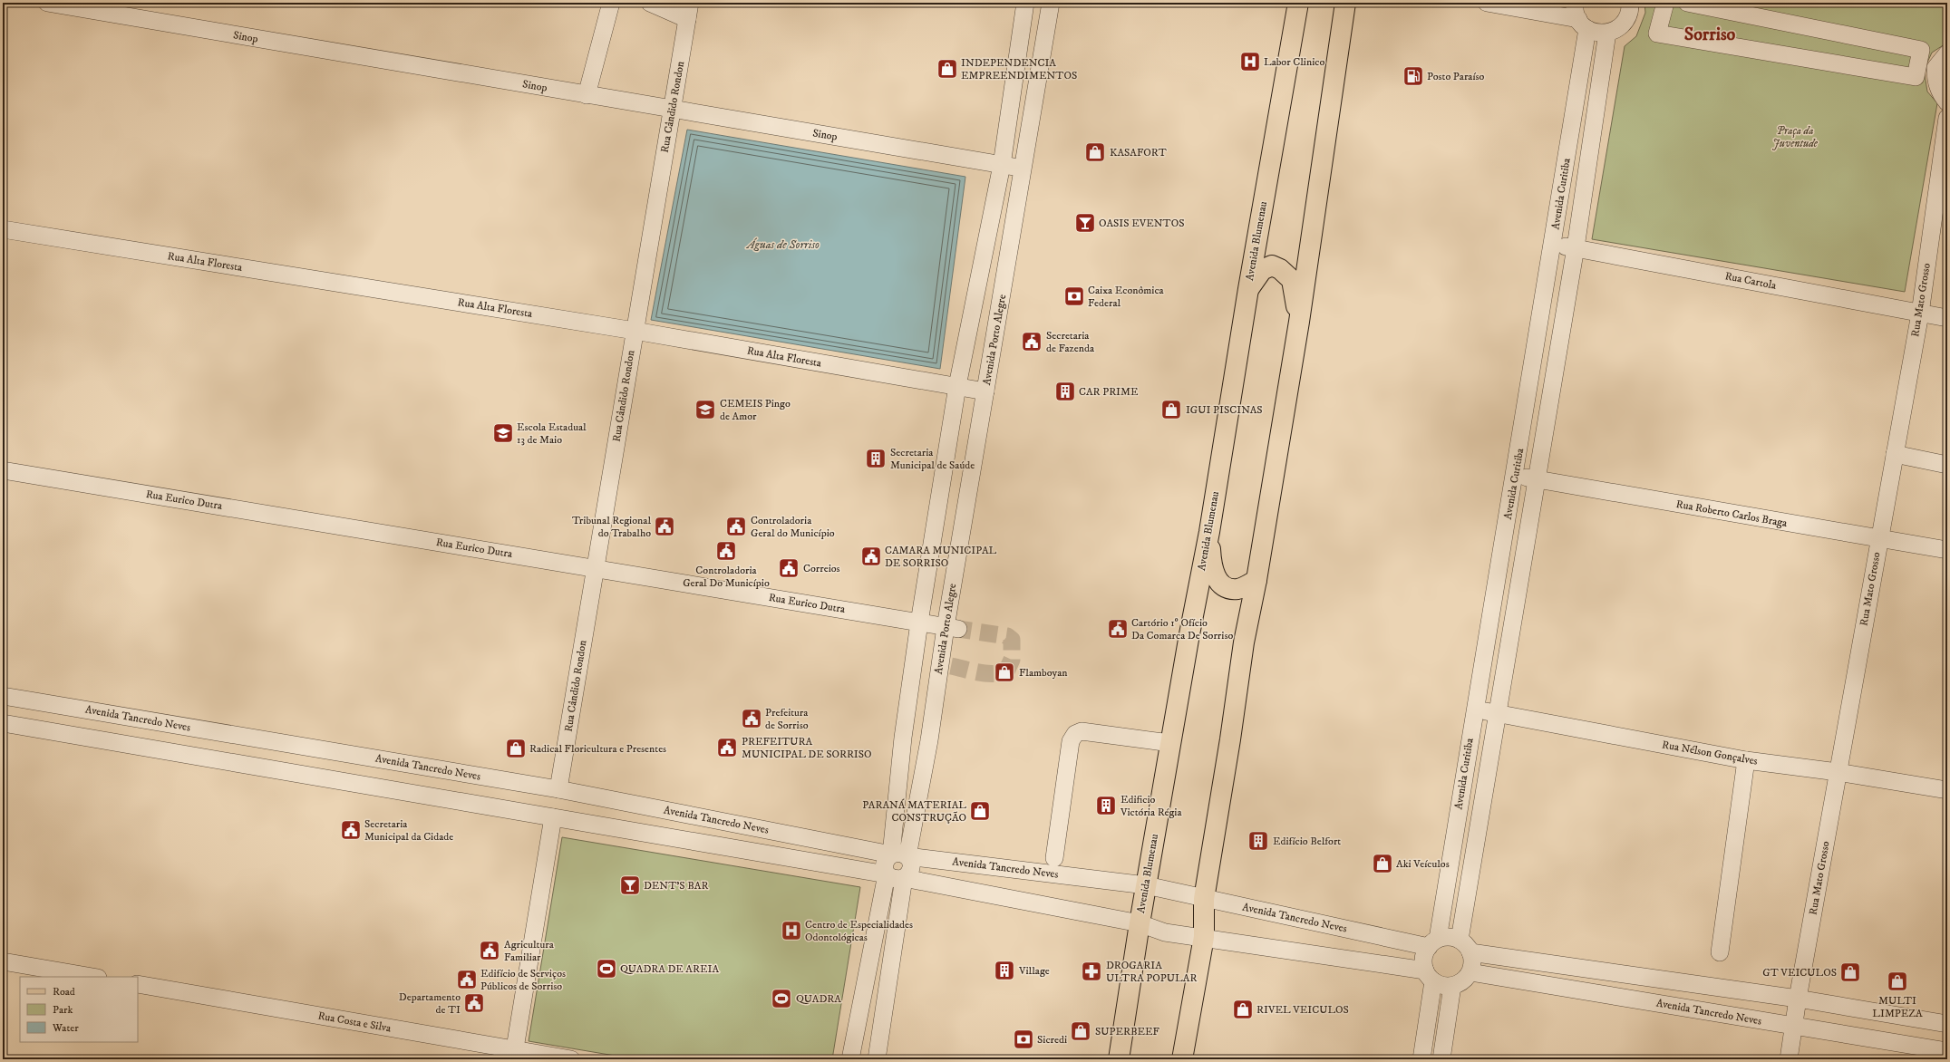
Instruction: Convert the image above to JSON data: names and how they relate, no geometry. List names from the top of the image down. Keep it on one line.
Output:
{"streets":{"main road":["Avenida Blumenau"],"street":["Sinop","Rua Cândido Rondon","Avenida Curitiba","Rua Alta Floresta","Rua Cartola","Rua Mato Grosso","Avenida Porto Alegre","Rua Eurico Dutra","Rua Roberto Carlos Braga","Avenida Tancredo Neves","Rua Nélson Gonçalves","Rua Costa e Silva"]},"crossings":[["Sinop","Rua Cândido Rondon"],["Sinop","Avenida Porto Alegre"],["Rua Cândido Rondon","Rua Alta Floresta"],["Rua Cândido Rondon","Rua Eurico Dutra"],["Rua Cândido Rondon","Avenida Tancredo Neves"],["Avenida Curitiba","Rua Cartola"],["Avenida Curitiba","Rua Roberto Carlos Braga"],["Avenida Curitiba","Avenida Tancredo Neves"],["Avenida Curitiba","Rua Nélson Gonçalves"],["Avenida Blumenau","Avenida Tancredo Neves"],["Rua Alta Floresta","Avenida Porto Alegre"],["Rua Cartola","Rua Mato Grosso"],["Rua Mato Grosso","Rua Roberto Carlos Braga"],["Rua Mato Grosso","Avenida Tancredo Neves"],["Rua Mato Grosso","Rua Nélson Gonçalves"],["Avenida Porto Alegre","Rua Eurico Dutra"],["Avenida Porto Alegre","Avenida Tancredo Neves"]],"districts":["Sorriso"],"water":["Águas de Sorriso"],"parks":["Praça da Juventude"],"places":{"hospital":["Labor Clinico","Centro de Especialidades Odontológicas"],"shop":["INDEPENDENCIA EMPREENDIMENTOS","KASAFORT","IGUI PISCINAS","Flamboyan","Radical Floricultura e Presentes","PARANÁ MATERIAL CONSTRUÇÃO","Aki Veículos","GT VEICULOS","MULTI LIMPEZA","RIVEL VEICULOS","SUPERBEEF"],"fuel station":["Posto Paraíso"],"bar":["OASIS EVENTOS","DENT'S BAR"],"bank":["Caixa Econômica Federal","Sicredi"],"public building":["Secretaria de Fazenda","Tribunal Regional do Trabalho","Controladoria Geral do Município","Controladoria Geral Do Município","CAMARA MUNICIPAL DE SORRISO","Correios","Cartório 1º Ofício Da Comarca De Sorriso","Prefeitura de Sorriso","PREFEITURA MUNICIPAL DE SORRISO","Secretaria Municipal da Cidade","Agricultura Familiar","Edifício de Serviços Públicos de Sorriso","Departamento de TI"],"building":["CAR PRIME","Secretaria Municipal de Saúde","Edificio Victória Régia","Edifício Belfort","Village"],"school or university":["CEMEIS Pingo de Amor","Escola Estadual 13 de Maio"],"sports":["QUADRA DE AREIA","QUADRA"],"pharmacy":["DROGARIA ULTRA POPULAR"]},"legend":["Road","Park","Water"]}
